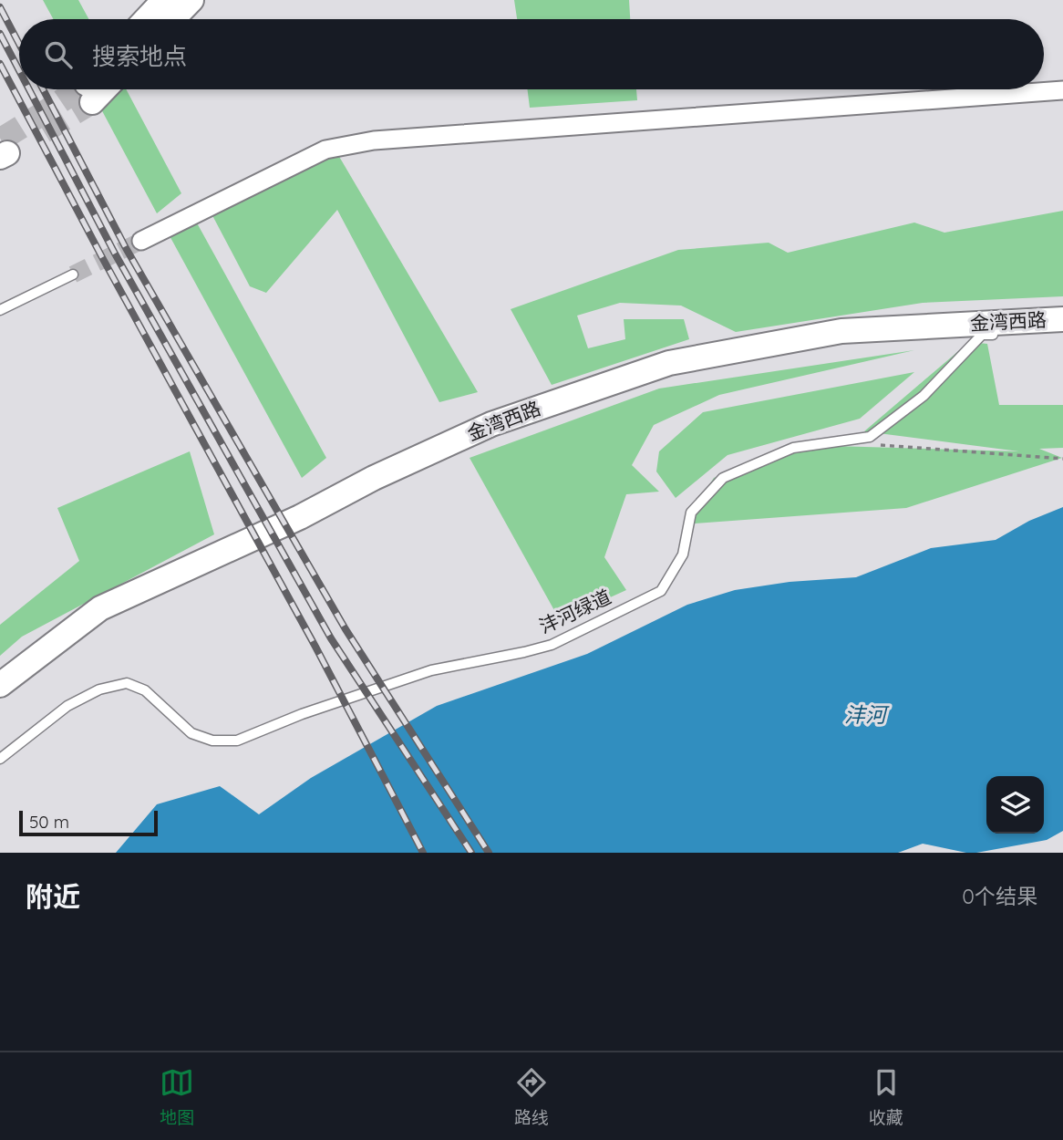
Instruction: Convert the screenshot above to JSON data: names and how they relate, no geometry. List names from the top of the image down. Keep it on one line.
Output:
{"streets":{"street":["金湾西路"],"lane":["沣河绿道"]},"water":["沣河"],"scale_bar":"50 m","page":{"search":"搜索地点","scale":"50 m","heading":["附近","0个结果"],"nav":["地图","路线","收藏"]}}
